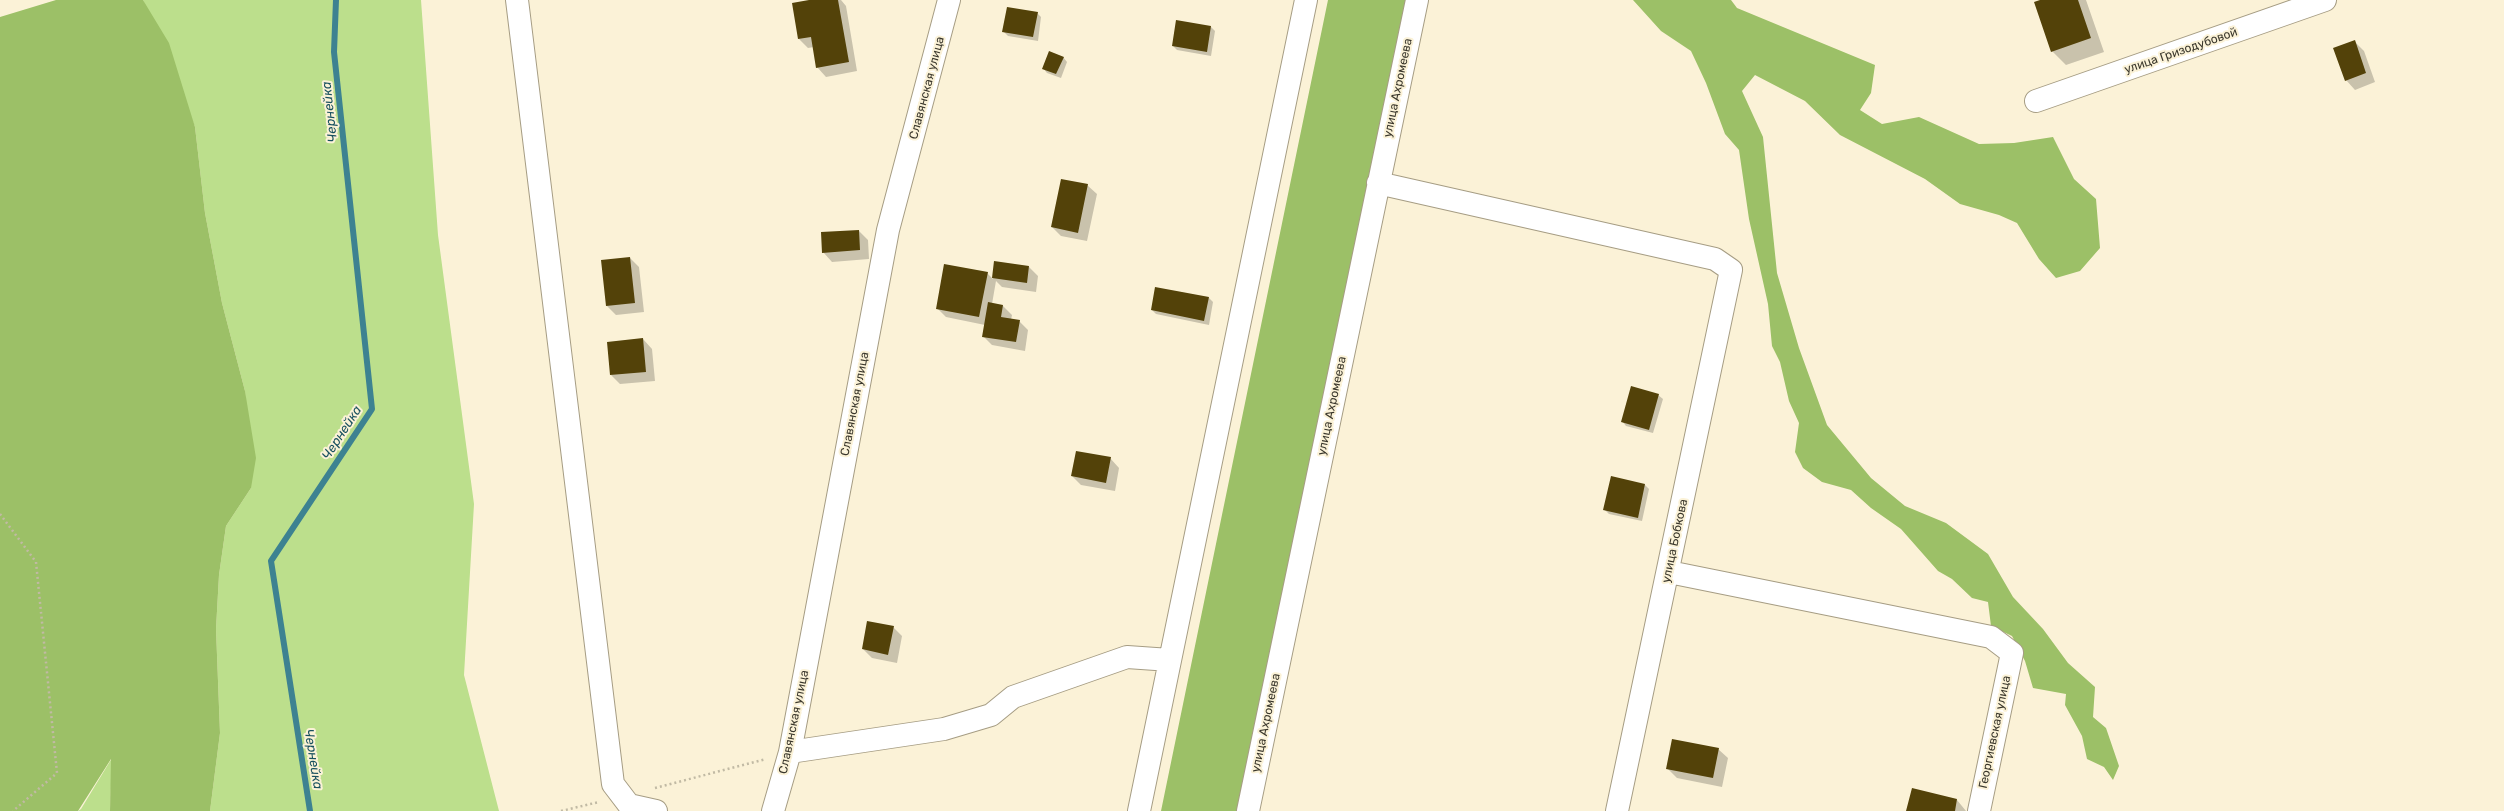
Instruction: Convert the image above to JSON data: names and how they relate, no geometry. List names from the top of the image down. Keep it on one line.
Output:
{"streets":{"street":["улица Гризодубовой","Славянская улица","улица Ахромеева","улица Бобкова","Георгиевская улица"]},"crossings":[["улица Ахромеева","улица Бобкова"],["улица Бобкова","Георгиевская улица"]],"water":["Чернейка"]}
